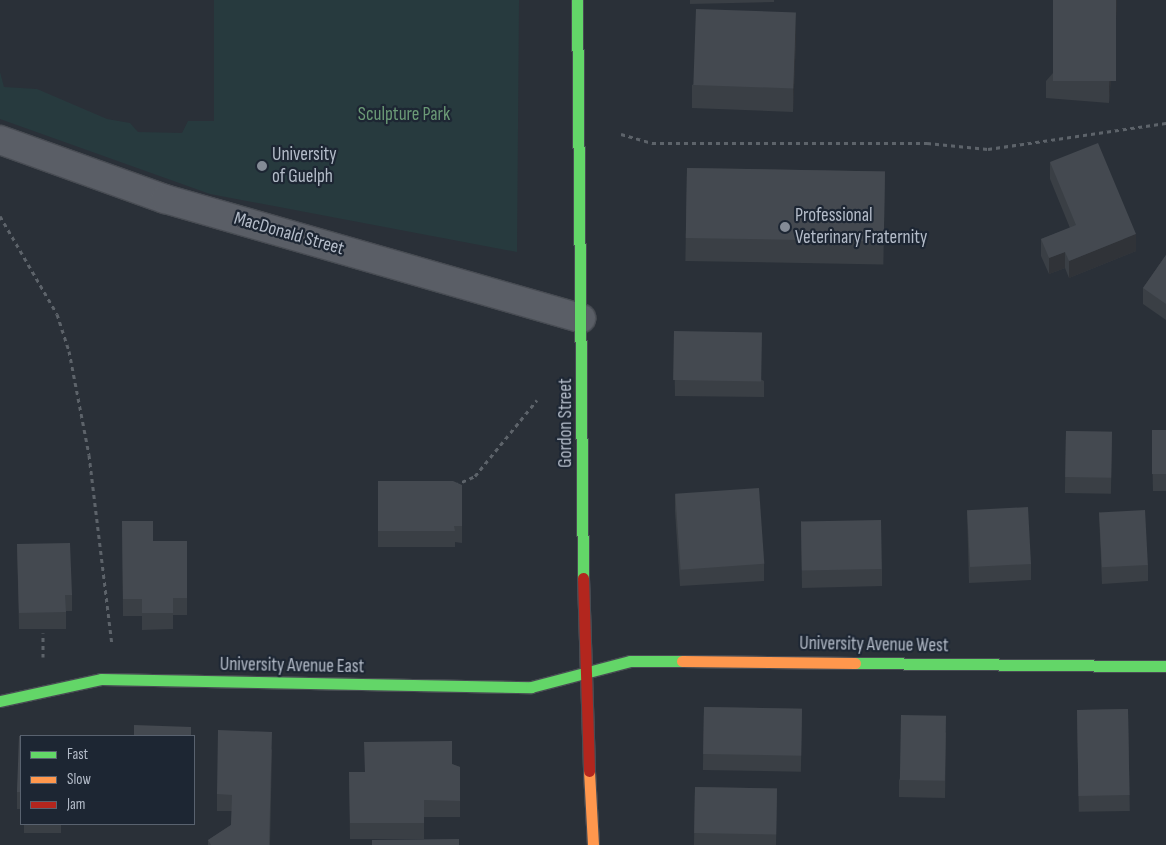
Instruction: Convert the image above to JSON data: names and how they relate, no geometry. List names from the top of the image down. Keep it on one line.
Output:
{"streets":{"street":["MacDonald Street","Gordon Street","University Avenue West","University Avenue East"]},"crossings":[["MacDonald Street","Gordon Street"],["Gordon Street","University Avenue West"],["Gordon Street","University Avenue East"],["University Avenue West","University Avenue East"]],"parks":["Sculpture Park"],"places":["University of Guelph","Professional Veterinary Fraternity"],"legend":["Fast","Slow","Jam"]}
